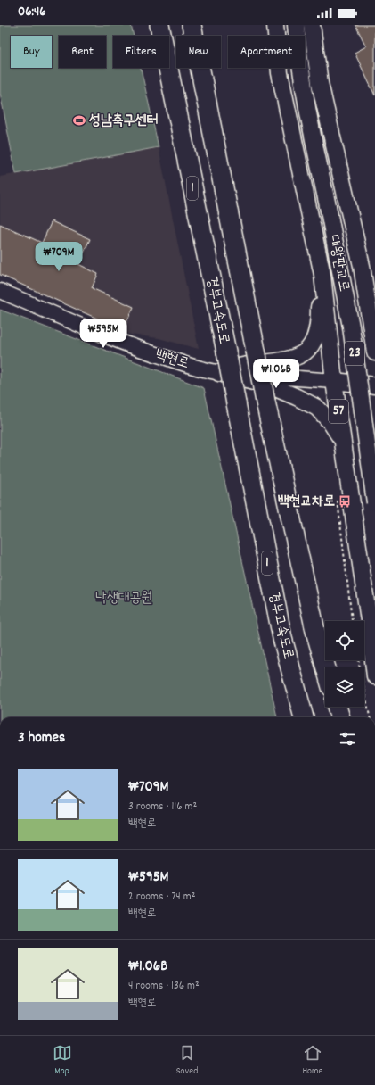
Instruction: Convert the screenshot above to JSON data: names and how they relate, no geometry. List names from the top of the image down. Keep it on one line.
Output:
{"streets":{"highway":["1","경부고속도로"],"main road":["대왕판교로","23","백현로","57"]},"crossings":[["대왕판교로","백현로"],["대왕판교로","57"],["백현로","57"]],"parks":["낙생대공원"],"places":{"sports":["성남축구센터"],"bus stop":["백현교차로"]},"page":{"status":"06:46","chip":["Buy","Rent","Filters","New","Apartment"],"price":["₩709M","₩595M","₩1.06B"],"heading":"3 homes","list":[{"name":"₩709M","note":"3 rooms · 116 m² · 백현로"},{"name":"₩595M","note":"2 rooms · 74 m² · 백현로"},{"name":"₩1.06B","note":"4 rooms · 136 m² · 백현로"}],"tabs":["Map","Saved","Home"]}}
